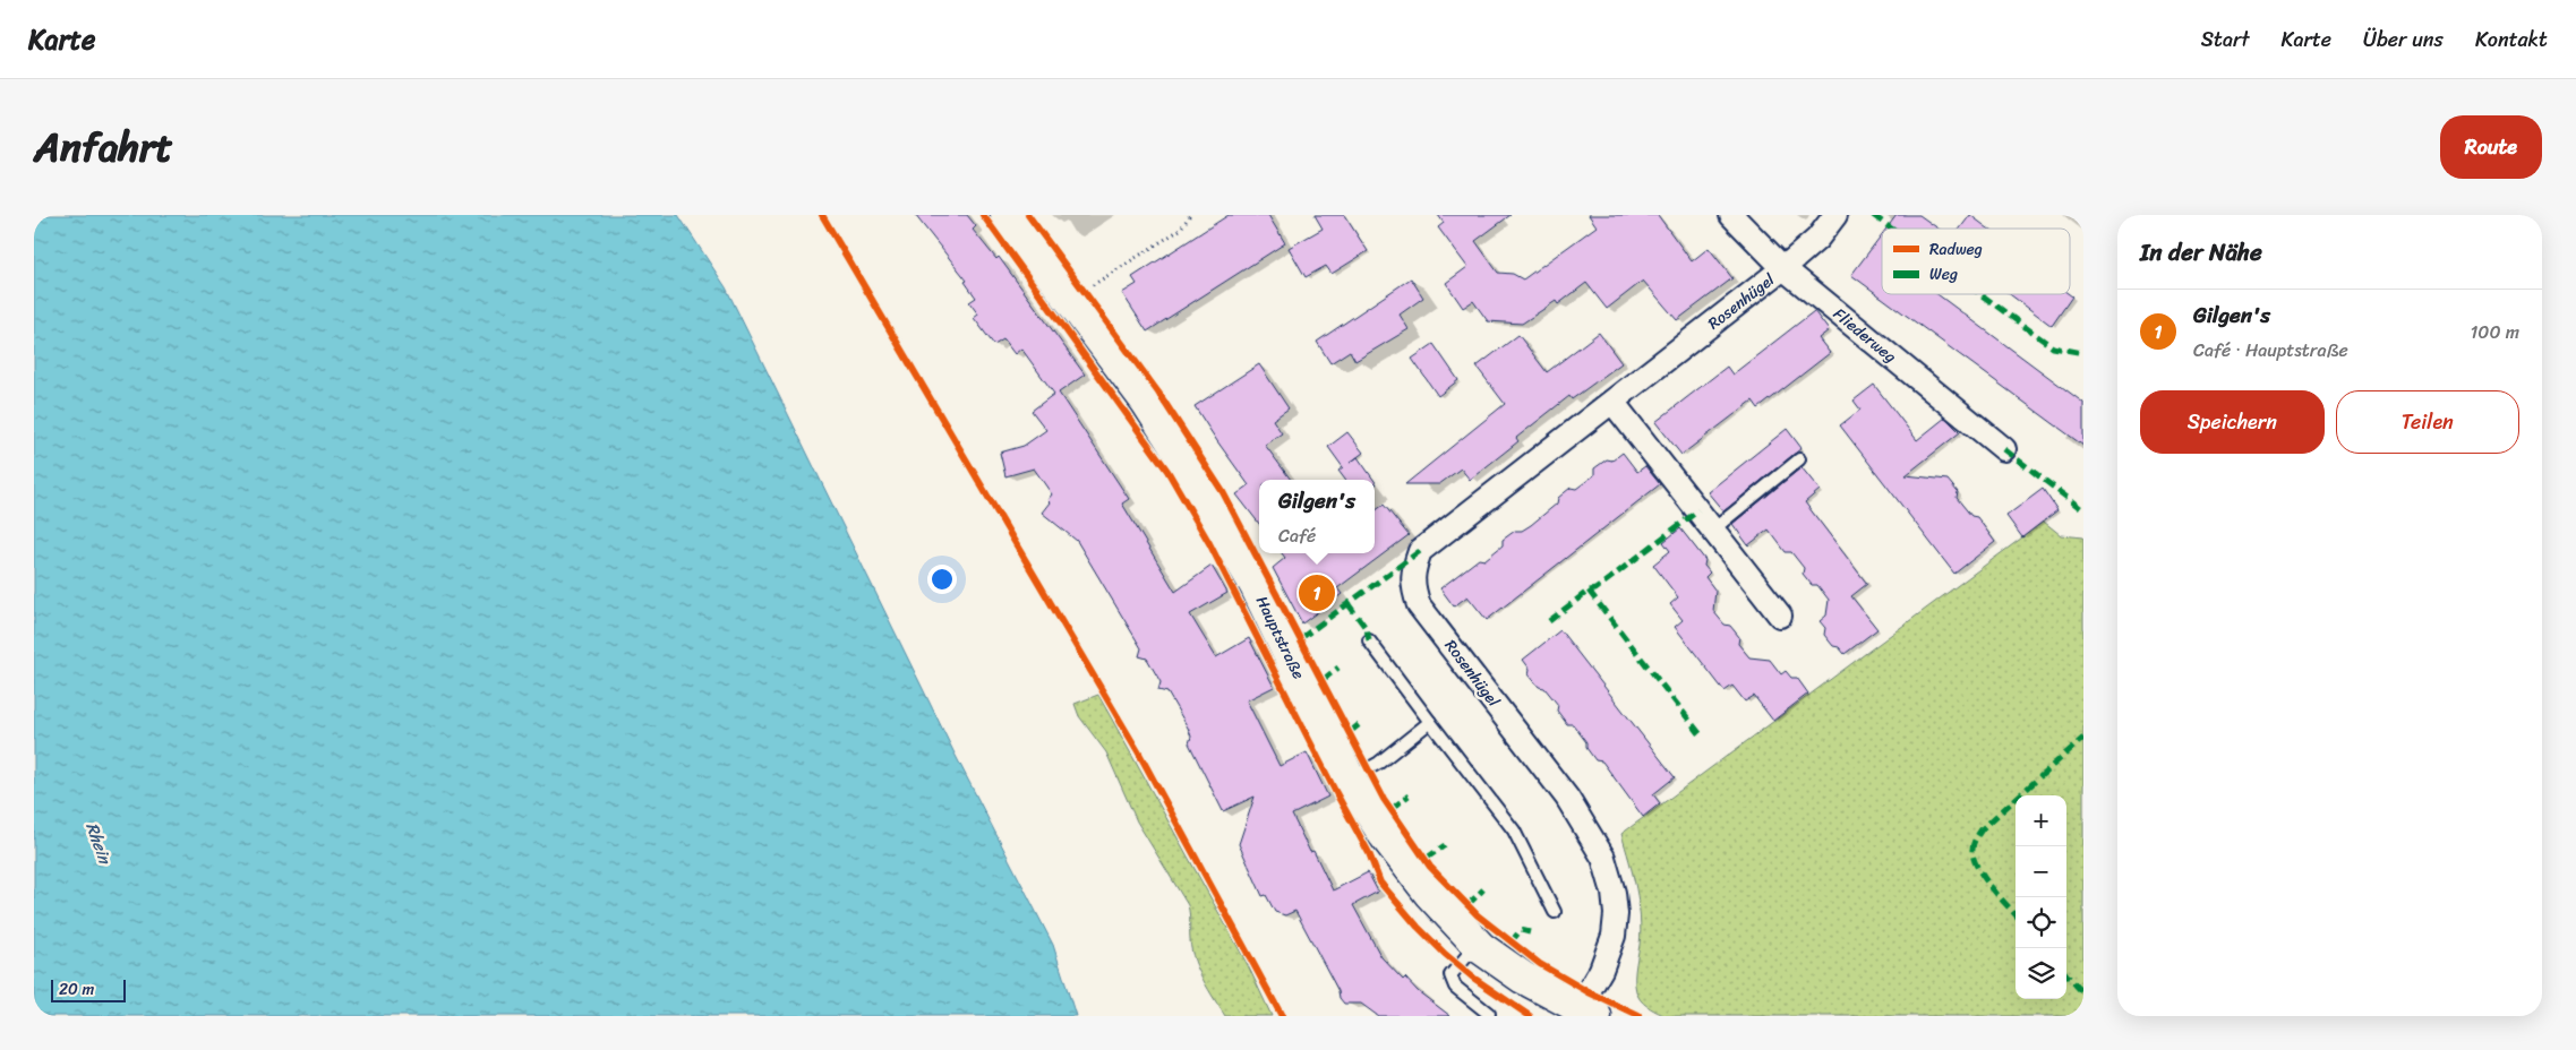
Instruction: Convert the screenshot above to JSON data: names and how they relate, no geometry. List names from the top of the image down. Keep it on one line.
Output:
{"streets":{"main road":["Hauptstraße"],"street":["Rosenhügel","Fliederweg"]},"crossings":[["Rosenhügel","Fliederweg"],["Rosenhügel","Hauptstraße"]],"water":["Rhein"],"legend":["Radweg","Weg"],"scale_bar":"20 m","page":{"header":"Karte","nav":["Start","Karte","Über uns","Kontakt"],"title":"Anfahrt","buttons":["Route",["Speichern","Teilen"]],"heading":"In der Nähe","list":[{"mark":"1","name":"Gilgen's","note":"Café · Hauptstraße","value":"100 m"}],"popup":["Gilgen's","Café"],"pins":"1","map_buttons":["+","−"],"scale":"20 m"}}
